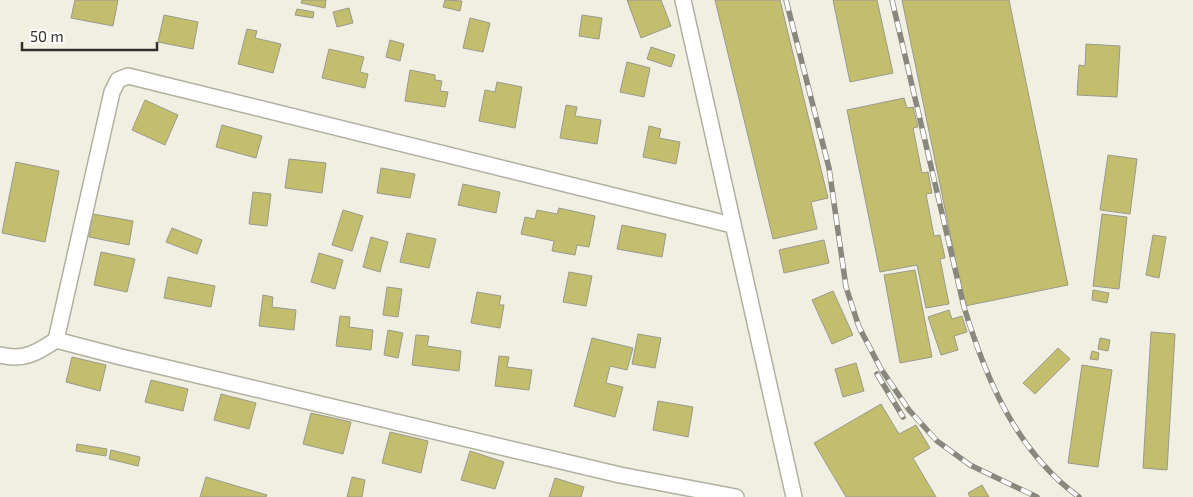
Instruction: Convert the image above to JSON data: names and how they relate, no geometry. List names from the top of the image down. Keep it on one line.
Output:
{"scale_bar":"50 m"}
